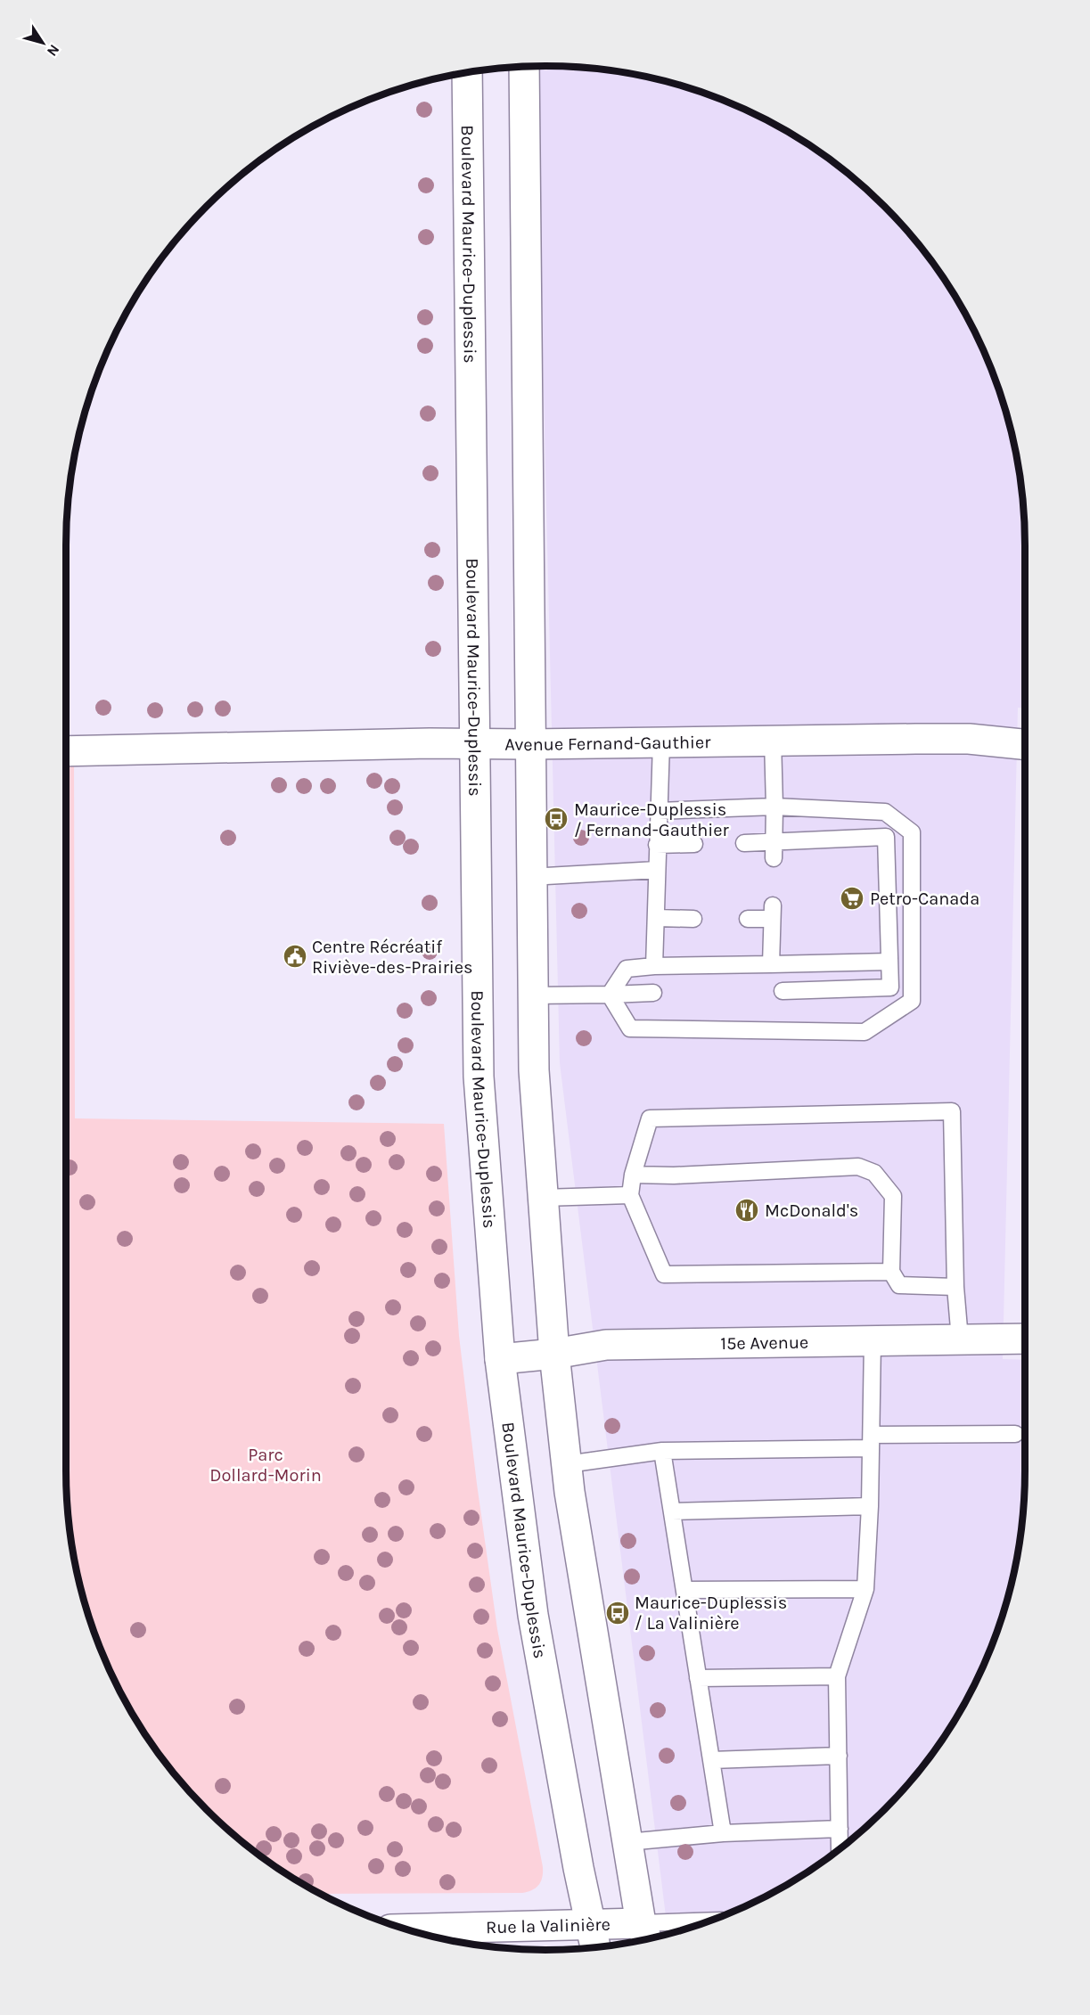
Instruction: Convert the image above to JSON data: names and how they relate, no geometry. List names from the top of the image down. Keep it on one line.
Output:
{"streets":{"street":["Boulevard Maurice-Duplessis","Avenue Fernand-Gauthier","15e Avenue","Rue la Valinière"]},"crossings":[["Boulevard Maurice-Duplessis","Avenue Fernand-Gauthier"],["Boulevard Maurice-Duplessis","15e Avenue"],["Boulevard Maurice-Duplessis","Rue la Valinière"]],"parks":["Parc Dollard-Morin"],"places":{"bus stop":["Maurice-Duplessis / Fernand-Gauthier","Maurice-Duplessis / La Valinière"],"supermarket":["Petro-Canada"],"public building":["Centre Récréatif Riviève-des-Prairies"],"restaurant":["McDonald's"]},"north":"bottom right"}
